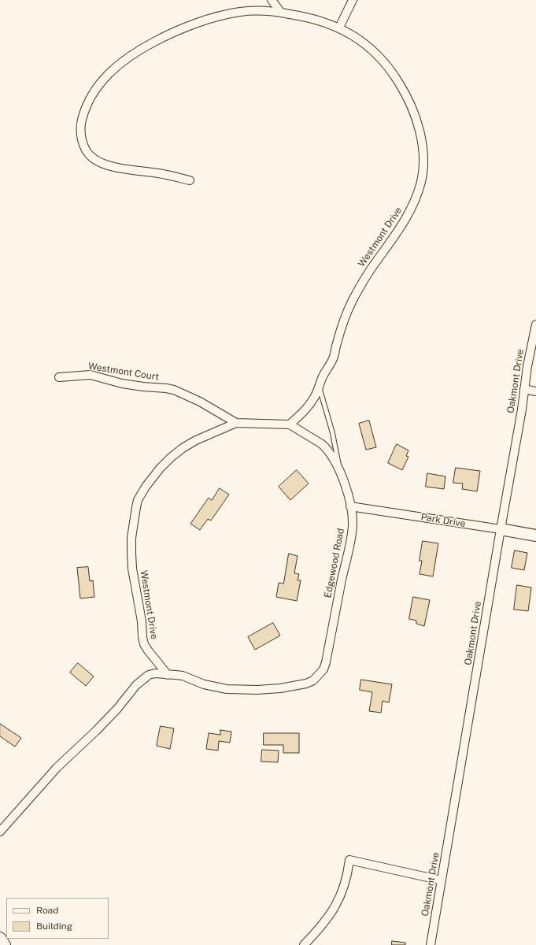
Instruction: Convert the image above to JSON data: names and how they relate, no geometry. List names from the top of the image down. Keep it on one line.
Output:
{"streets":{"street":["Westmont Drive","Westmont Court","Oakmont Drive","Park Drive","Edgewood Road"]},"crossings":[["Westmont Drive","Westmont Court"],["Westmont Drive","Edgewood Road"],["Westmont Court","Edgewood Road"],["Oakmont Drive","Park Drive"],["Park Drive","Edgewood Road"]],"legend":["Road","Building"]}
